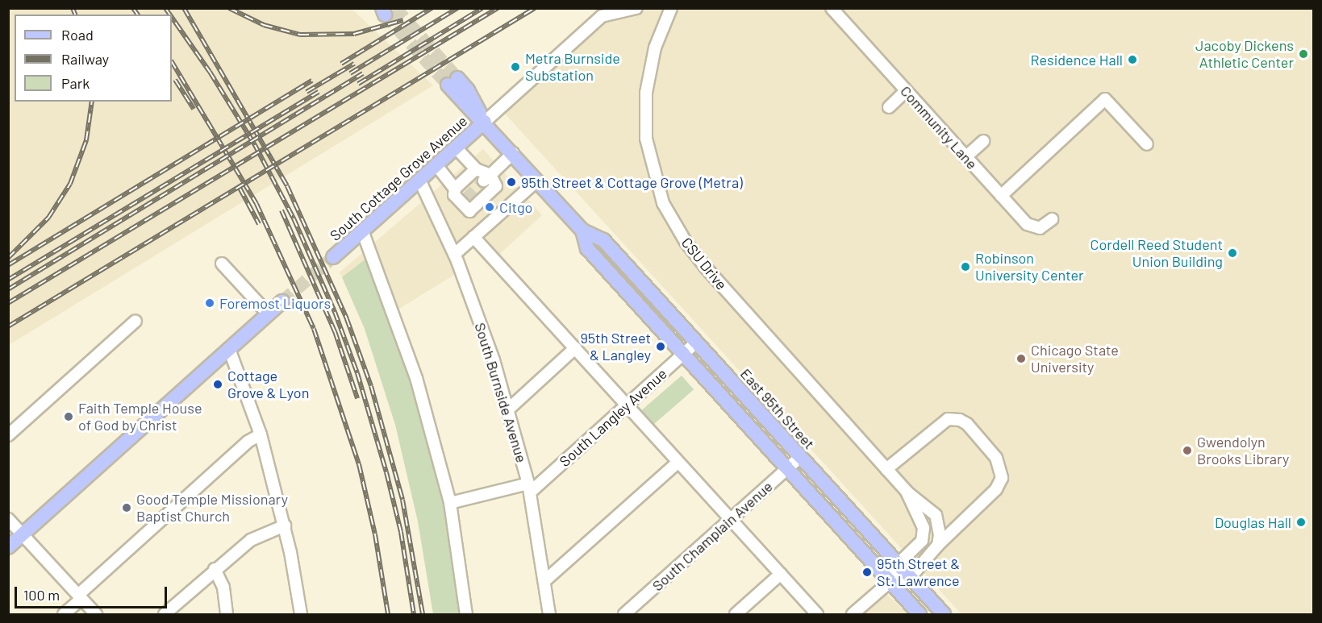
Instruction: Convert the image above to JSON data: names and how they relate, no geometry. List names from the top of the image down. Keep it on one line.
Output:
{"streets":{"main road":["South Cottage Grove Avenue","East 95th Street"],"street":["Community Lane","CSU Drive","South Burnside Avenue","South Langley Avenue","South Champlain Avenue"]},"crossings":[["South Cottage Grove Avenue","South Burnside Avenue"],["South Cottage Grove Avenue","East 95th Street"],["South Burnside Avenue","South Langley Avenue"],["East 95th Street","South Langley Avenue"],["East 95th Street","South Champlain Avenue"]],"places":["Jacoby Dickens Athletic Center","Residence Hall","Metra Burnside Substation","95th Street & Cottage Grove (Metra)","Citgo","Cordell Reed Student Union Building","Robinson University Center","Foremost Liquors","95th Street & Langley","Chicago State University","Cottage Grove & Lyon","Faith Temple House of God by Christ","Gwendolyn Brooks Library","Good Temple Missionary Baptist Church","Douglas Hall","95th Street & St. Lawrence"],"legend":["Road","Railway","Park"],"scale_bar":"100 m"}
